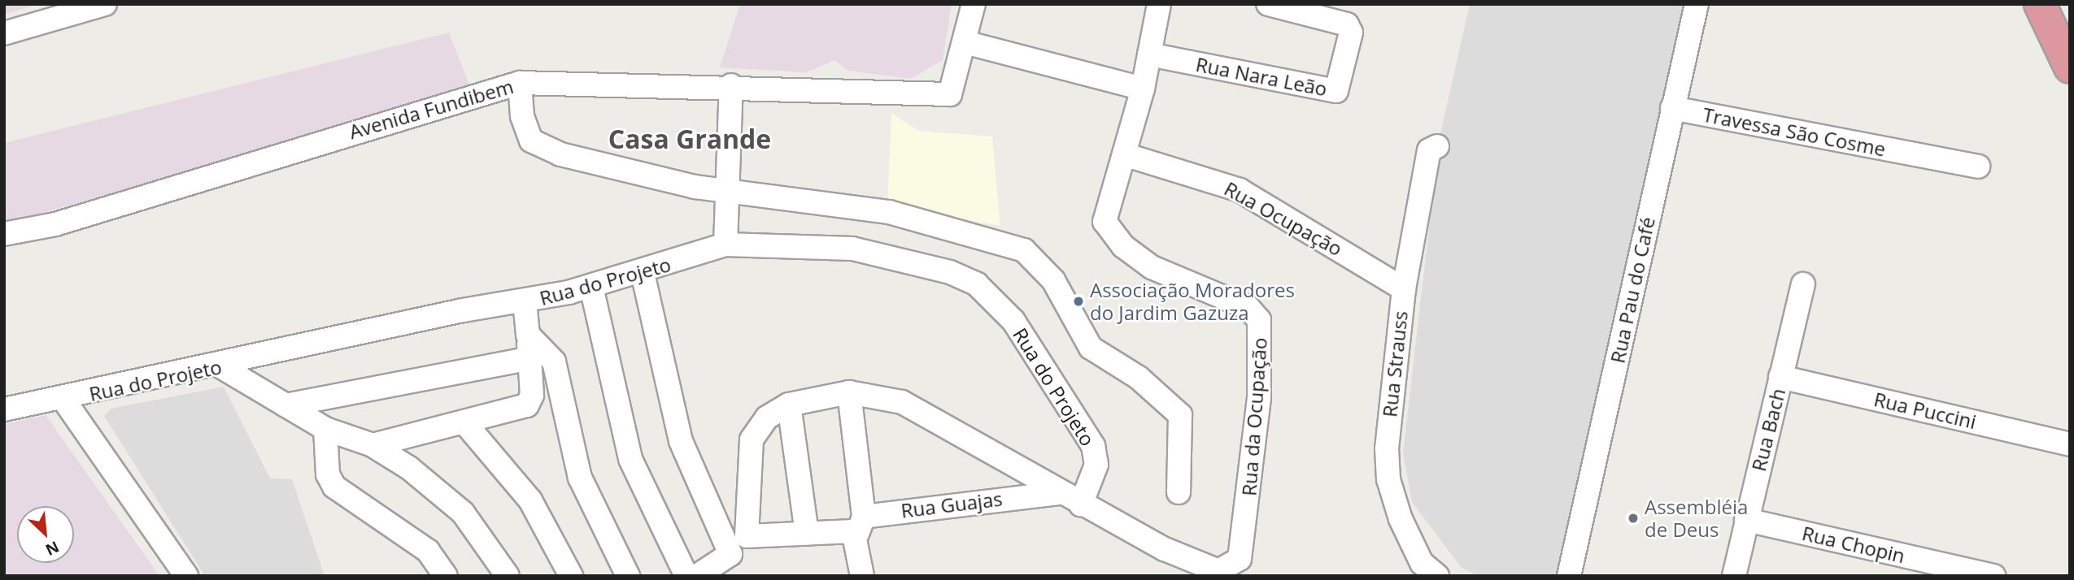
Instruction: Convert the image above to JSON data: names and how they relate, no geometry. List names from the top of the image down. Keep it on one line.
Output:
{"streets":{"street":["Rua Nara Leão","Avenida Fundibem","Travessa São Cosme","Rua Ocupação","Rua do Projeto","Rua Pau do Café","Rua Strauss","Rua Puccini","Rua da Ocupação","Rua Bach","Rua Guajas","Rua Chopin"]},"crossings":[["Travessa São Cosme","Rua Pau do Café"],["Rua Ocupação","Rua Strauss"],["Rua Ocupação","Rua da Ocupação"],["Rua do Projeto","Rua da Ocupação"],["Rua Puccini","Rua Bach"],["Rua Bach","Rua Chopin"]],"districts":["Casa Grande"],"places":["Associação Moradores do Jardim Gazuza","Assembléia de Deus"],"north":"bottom right"}
